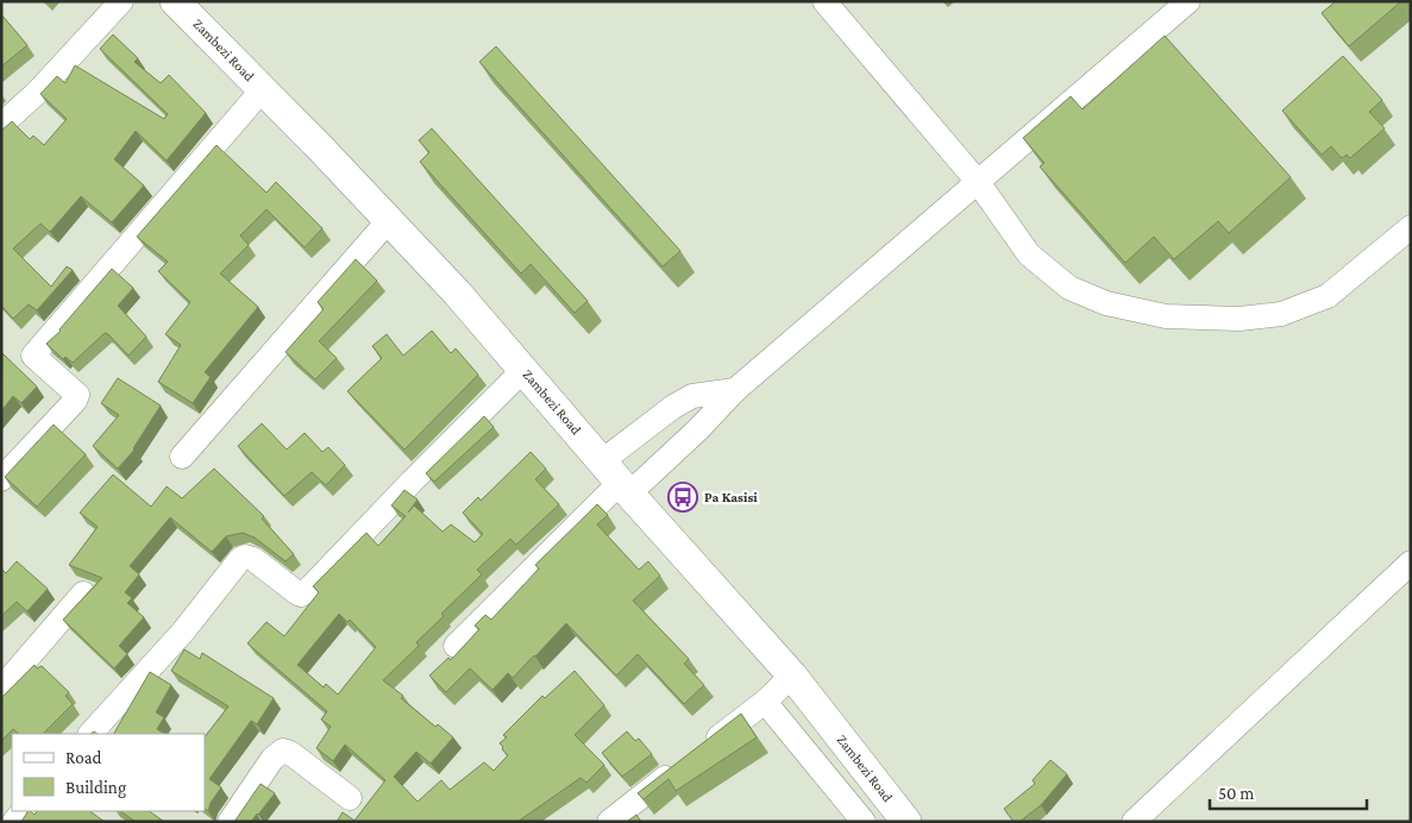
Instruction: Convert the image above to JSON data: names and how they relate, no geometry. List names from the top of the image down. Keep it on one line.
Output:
{"streets":{"main road":["Zambezi Road"]},"places":{"bus stop":["Pa Kasisi"]},"legend":["Road","Building"],"scale_bar":"50 m"}
